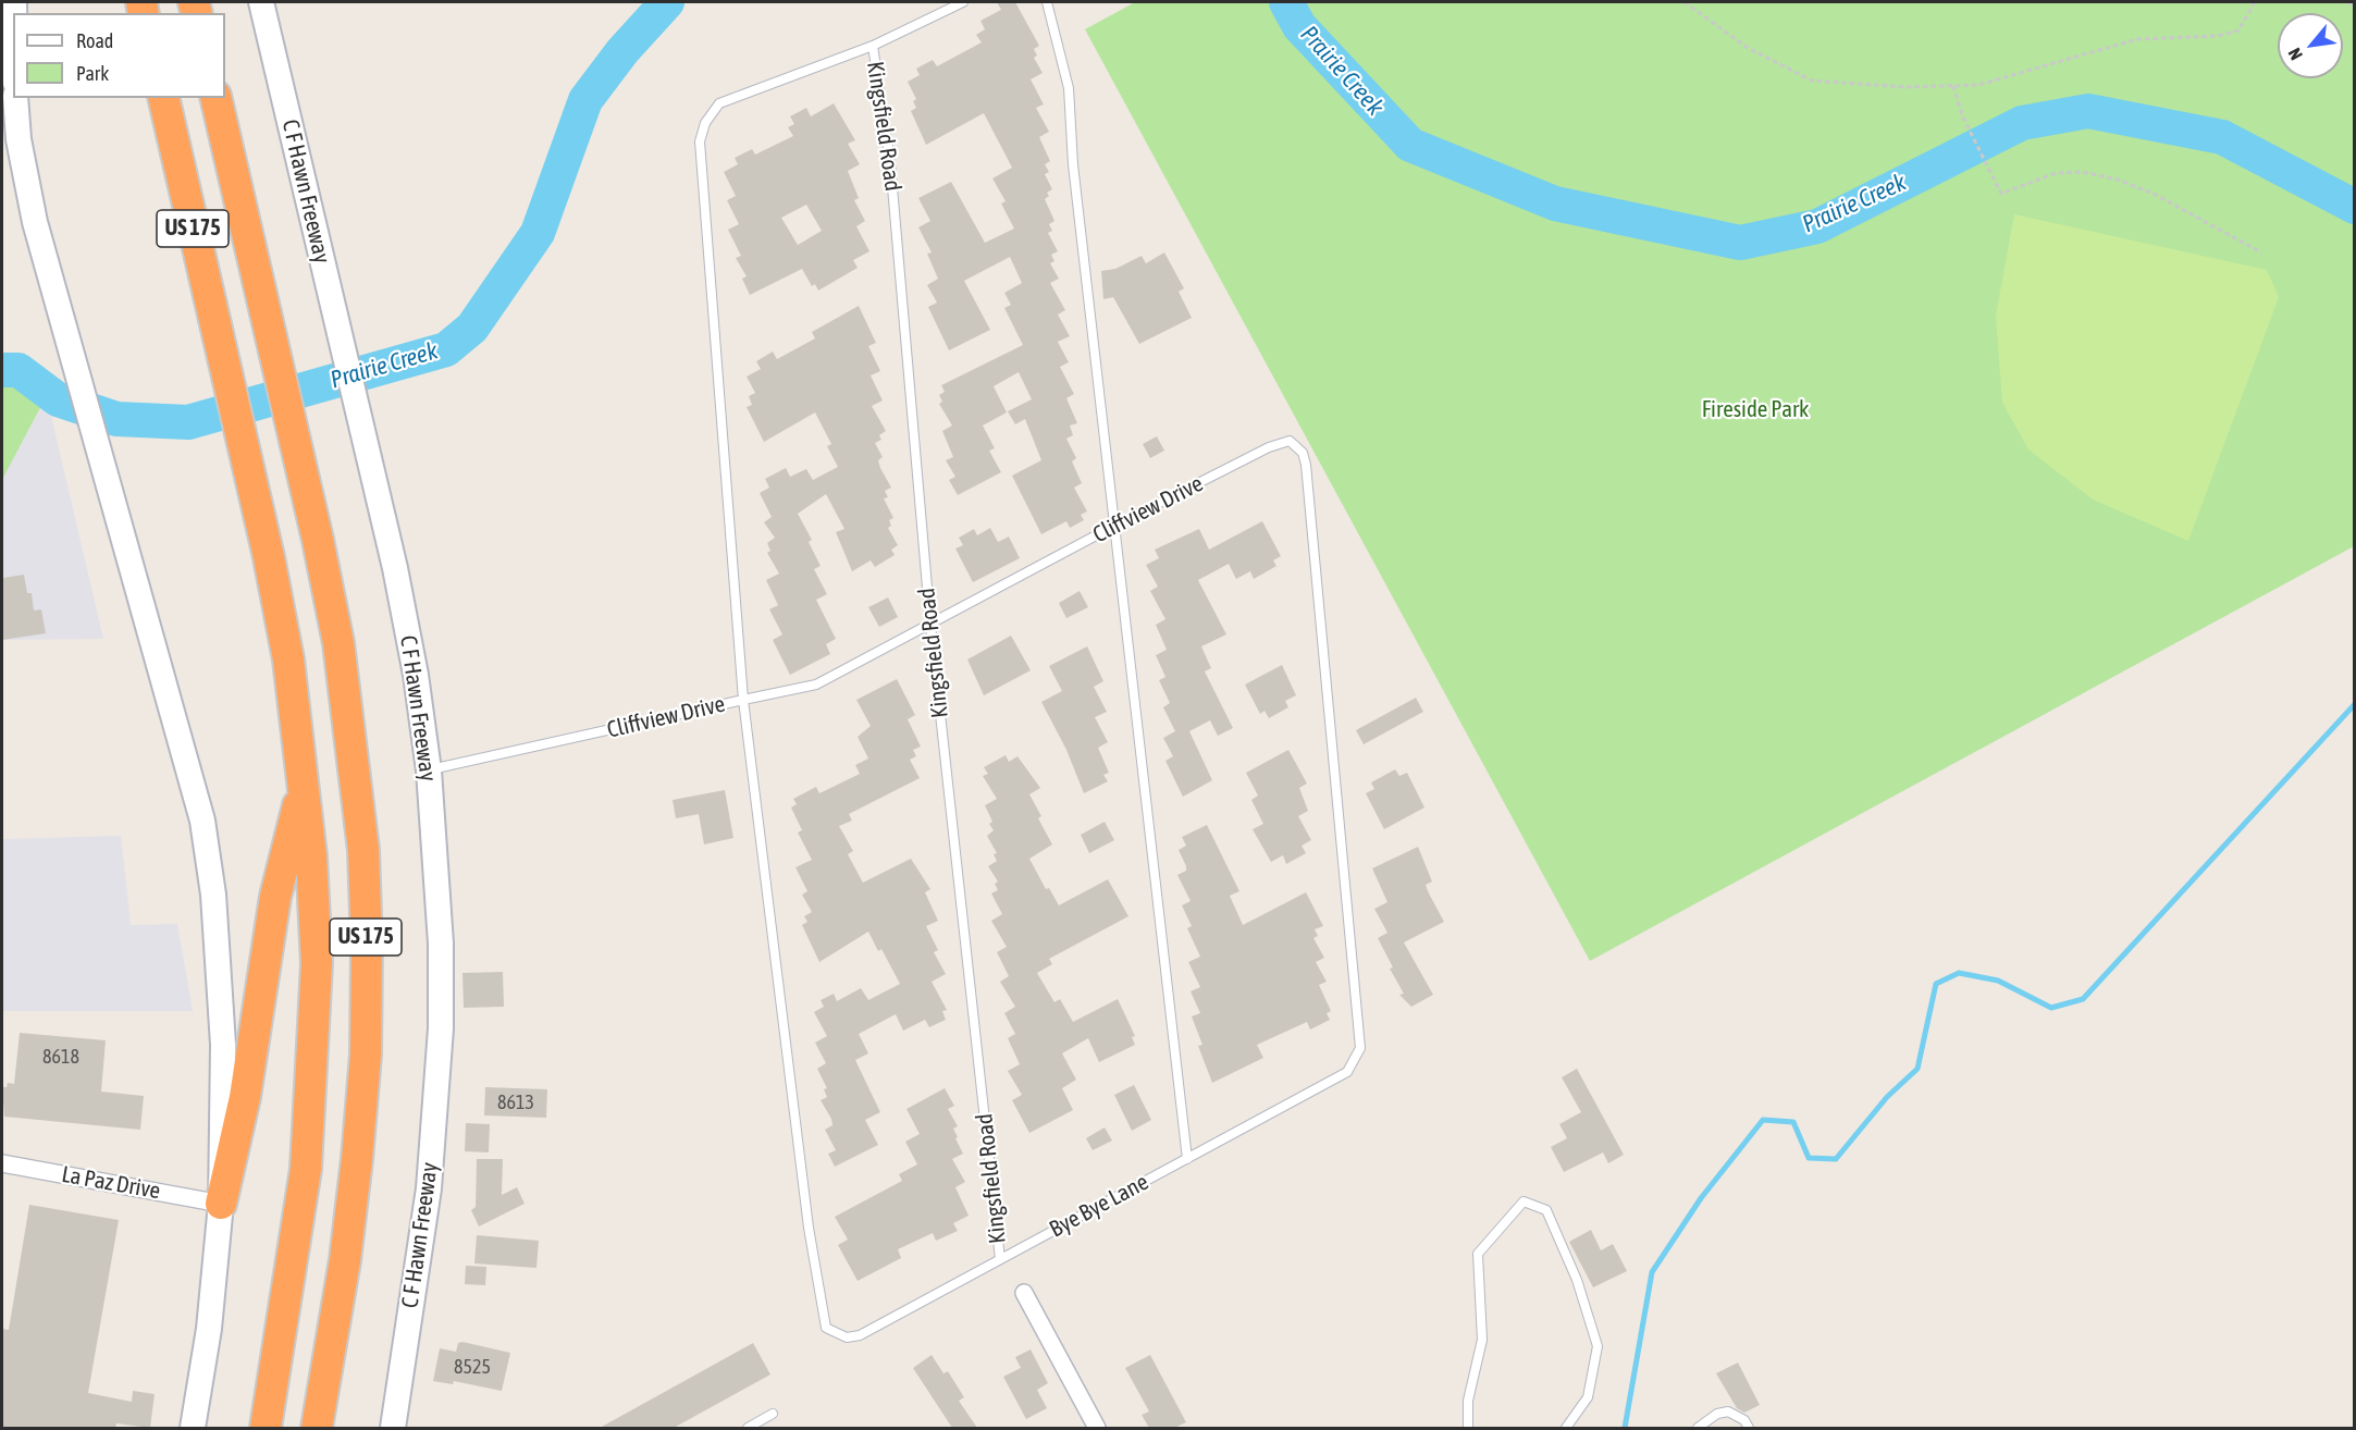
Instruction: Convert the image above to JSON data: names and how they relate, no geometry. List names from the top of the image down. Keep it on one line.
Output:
{"streets":{"highway":["US 175"],"main road":["C F Hawn Freeway"],"street":["La Paz Drive"],"lane":["Kingsfield Road","Cliffview Drive","Bye Bye Lane"]},"crossings":[["Kingsfield Road","Cliffview Drive"],["Kingsfield Road","Bye Bye Lane"],["C F Hawn Freeway","Cliffview Drive"],["Cliffview Drive","Bye Bye Lane"]],"water":["Prairie Creek"],"parks":["Fireside Park"],"house_numbers":["8618","8613","8525"],"legend":["Road","Park"],"north":"bottom left"}
